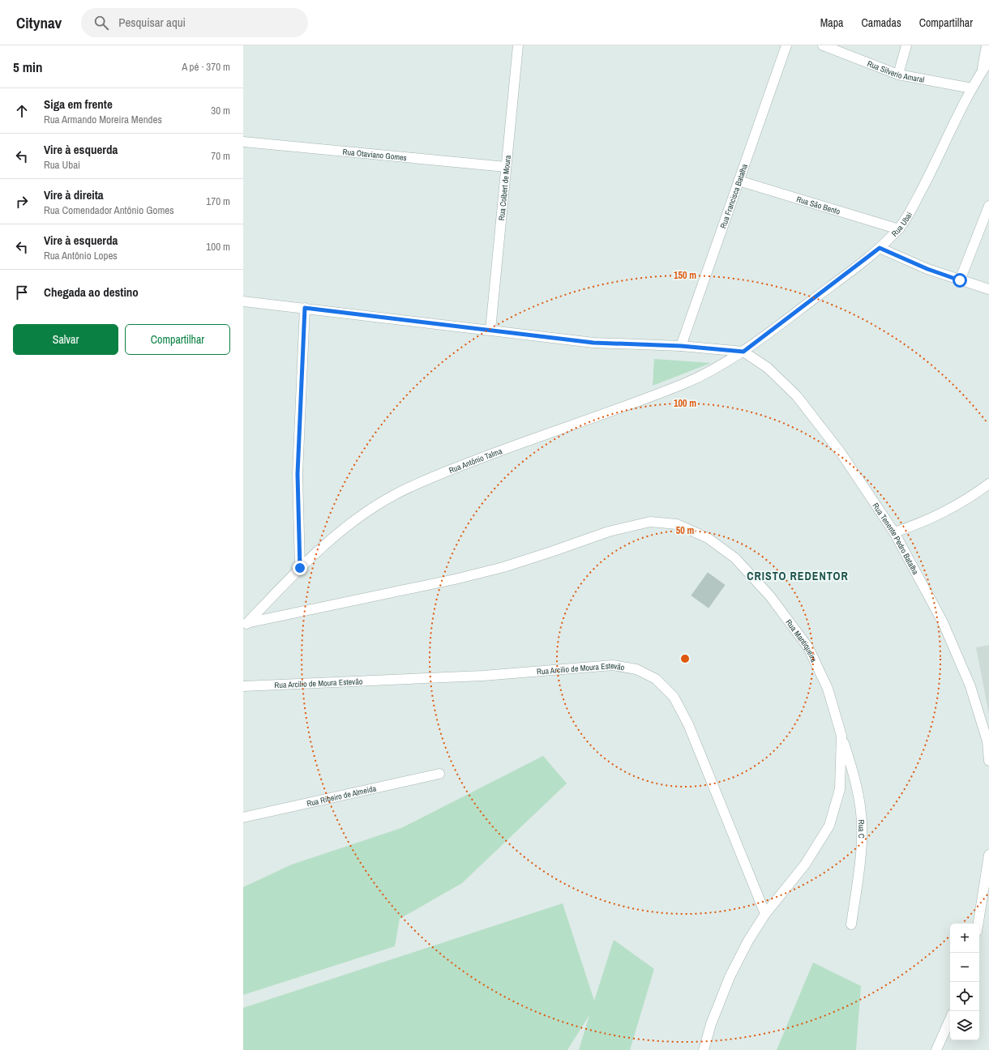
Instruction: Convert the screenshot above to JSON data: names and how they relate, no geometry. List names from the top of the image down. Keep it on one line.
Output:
{"streets":{"street":["Rua Silverio Amaral","Rua Otaviano Gomes","Rua Colbert de Moura","Rua Francisca Batalha","Rua São Bento","Rua Ubai","Rua Antônio Talma","Rua Tenente Pedro Batalha","Rua Mantiqueira","Rua Arcilio de Moura Estevão","Rua Ribeiro de Almeida","Rua C"]},"crossings":[["Rua Silverio Amaral","Rua Ubai"],["Rua Otaviano Gomes","Rua Colbert de Moura"],["Rua Francisca Batalha","Rua São Bento"],["Rua São Bento","Rua Ubai"],["Rua Ubai","Rua Antônio Talma"],["Rua Ubai","Rua Tenente Pedro Batalha"],["Rua Antônio Talma","Rua Tenente Pedro Batalha"],["Rua Antônio Talma","Rua Mantiqueira"],["Rua Mantiqueira","Rua Arcilio de Moura Estevão"],["Rua Mantiqueira","Rua C"]],"districts":["CRISTO REDENTOR"],"page":{"header":"Citynav","search":"Pesquisar aqui","nav":["Mapa","Camadas","Compartilhar"],"heading":["5 min","A pé · 370 m"],"list":[["Siga em frente","Rua Armando Moreira Mendes","30 m"],["Vire à esquerda","Rua Ubai","70 m"],["Vire à direita","Rua Comendador Antônio Gomes","170 m"],["Vire à esquerda","Rua Antônio Lopes","100 m"],"Chegada ao destino"],"buttons":["Salvar","Compartilhar"],"map_buttons":["+","−"]},"rings":["150 m","100 m","50 m"]}
